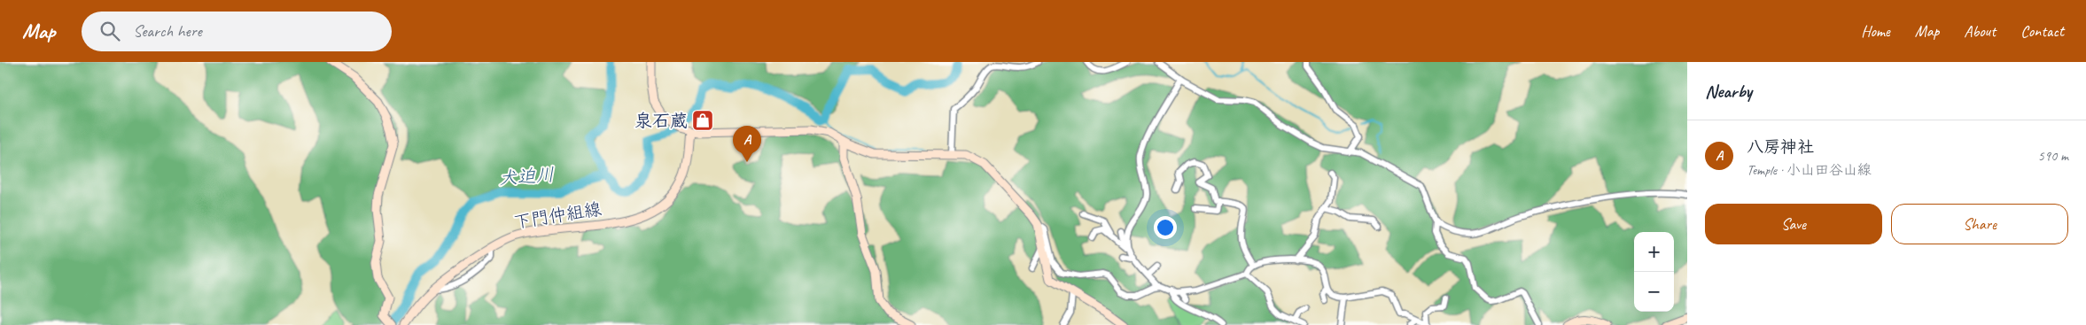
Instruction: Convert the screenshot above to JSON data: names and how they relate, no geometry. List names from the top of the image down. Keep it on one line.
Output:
{"streets":{"street":["下門仲組線"]},"water":["犬迫川"],"places":{"shop":["泉石蔵"]},"page":{"header":"Map","search":"Search here","nav":["Home","Map","About","Contact"],"heading":"Nearby","list":[{"mark":"A","name":"八房神社","note":"Temple · 小山田谷山線","value":"590 m"}],"pins":"A","buttons":["Save","Share"],"map_buttons":["+","−"]}}
